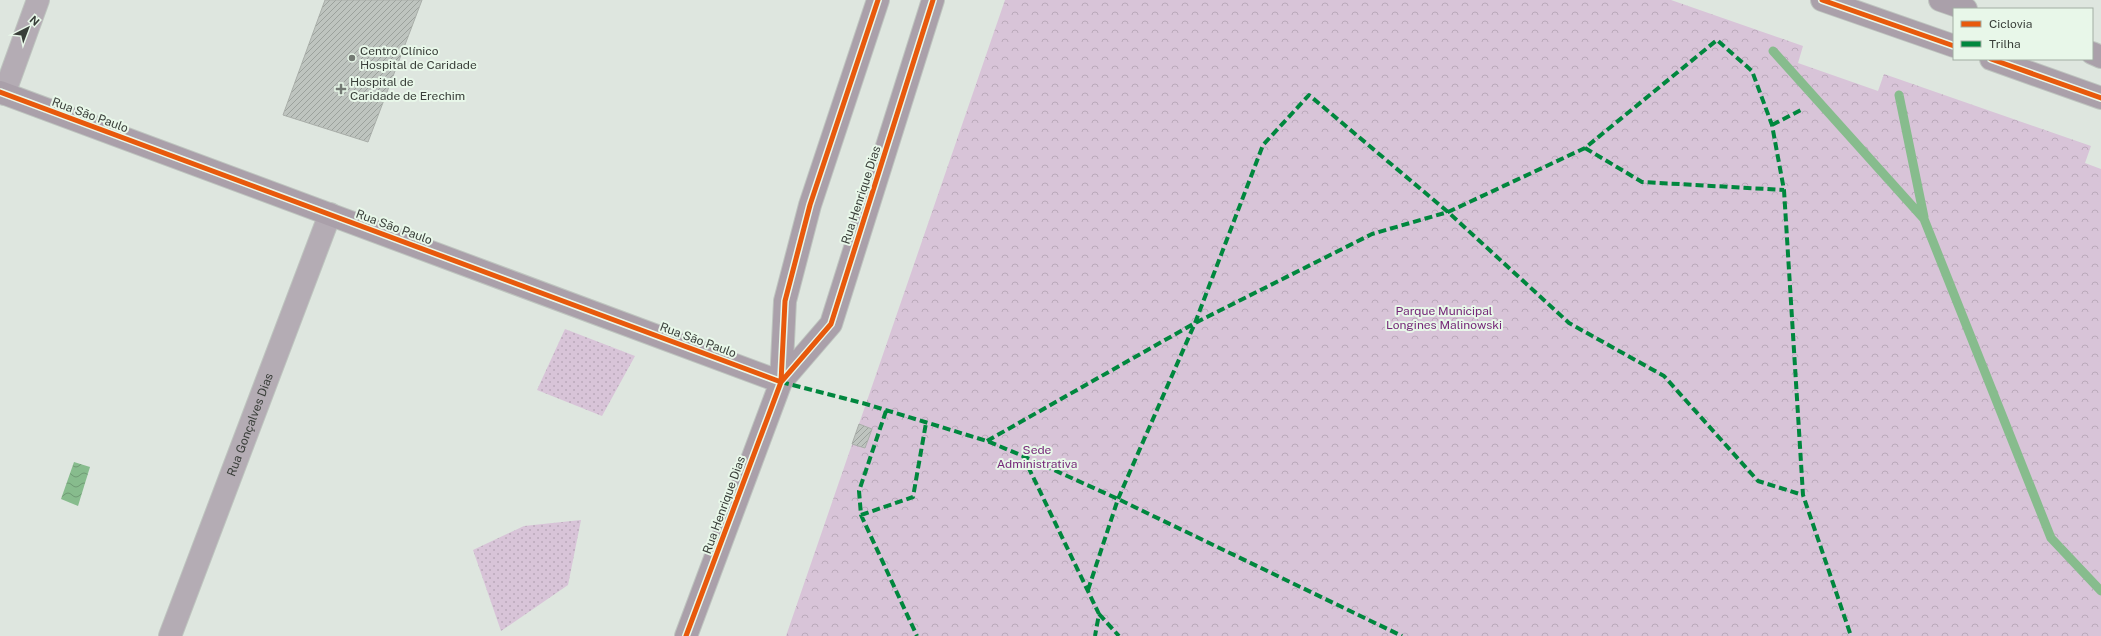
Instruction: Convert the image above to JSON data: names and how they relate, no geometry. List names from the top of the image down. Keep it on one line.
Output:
{"streets":{"street":["Rua São Paulo","Rua Henrique Dias","Rua Gonçalves Dias"]},"crossings":[["Rua São Paulo","Rua Henrique Dias"],["Rua São Paulo","Rua Gonçalves Dias"]],"parks":["Parque Municipal Longines Malinowski","Sede Administrativa"],"places":{"other":["Centro Clínico Hospital de Caridade"],"health":["Hospital de Caridade de Erechim"]},"legend":["Ciclovia","Trilha"],"north":"top right"}
